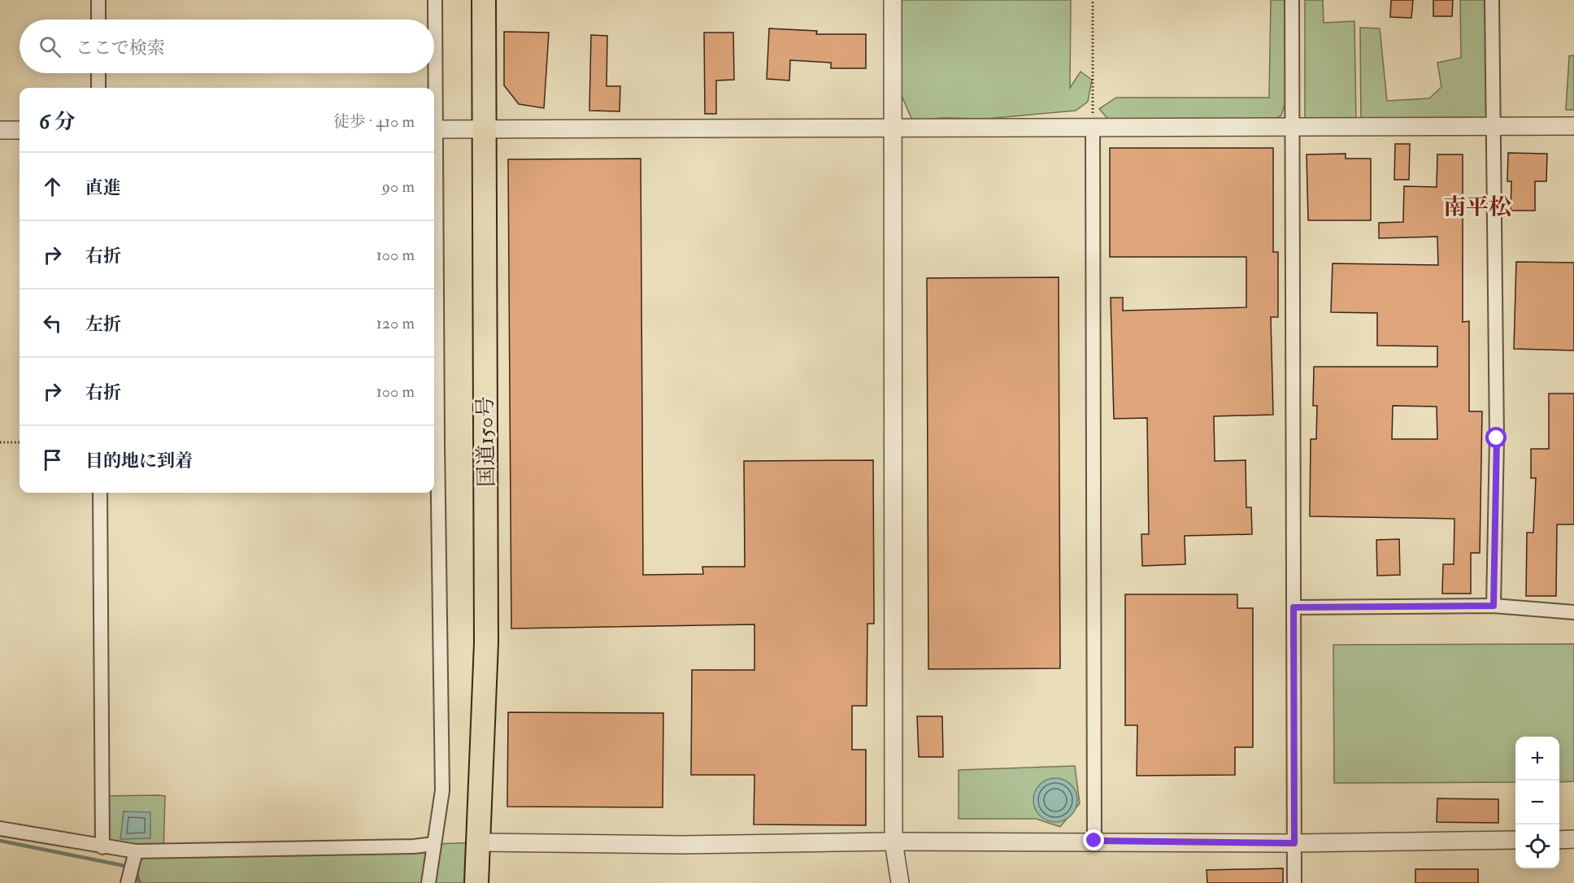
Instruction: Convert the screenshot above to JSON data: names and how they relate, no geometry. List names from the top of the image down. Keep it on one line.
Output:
{"streets":{"highway":["国道150号"]},"districts":["南平松"],"page":{"search":"ここで検索","heading":["6 分","徒歩 · 410 m"],"list":[["直進","90 m"],["右折","100 m"],["左折","120 m"],["右折","100 m"],"目的地に到着"],"map_buttons":["+","−"]}}
